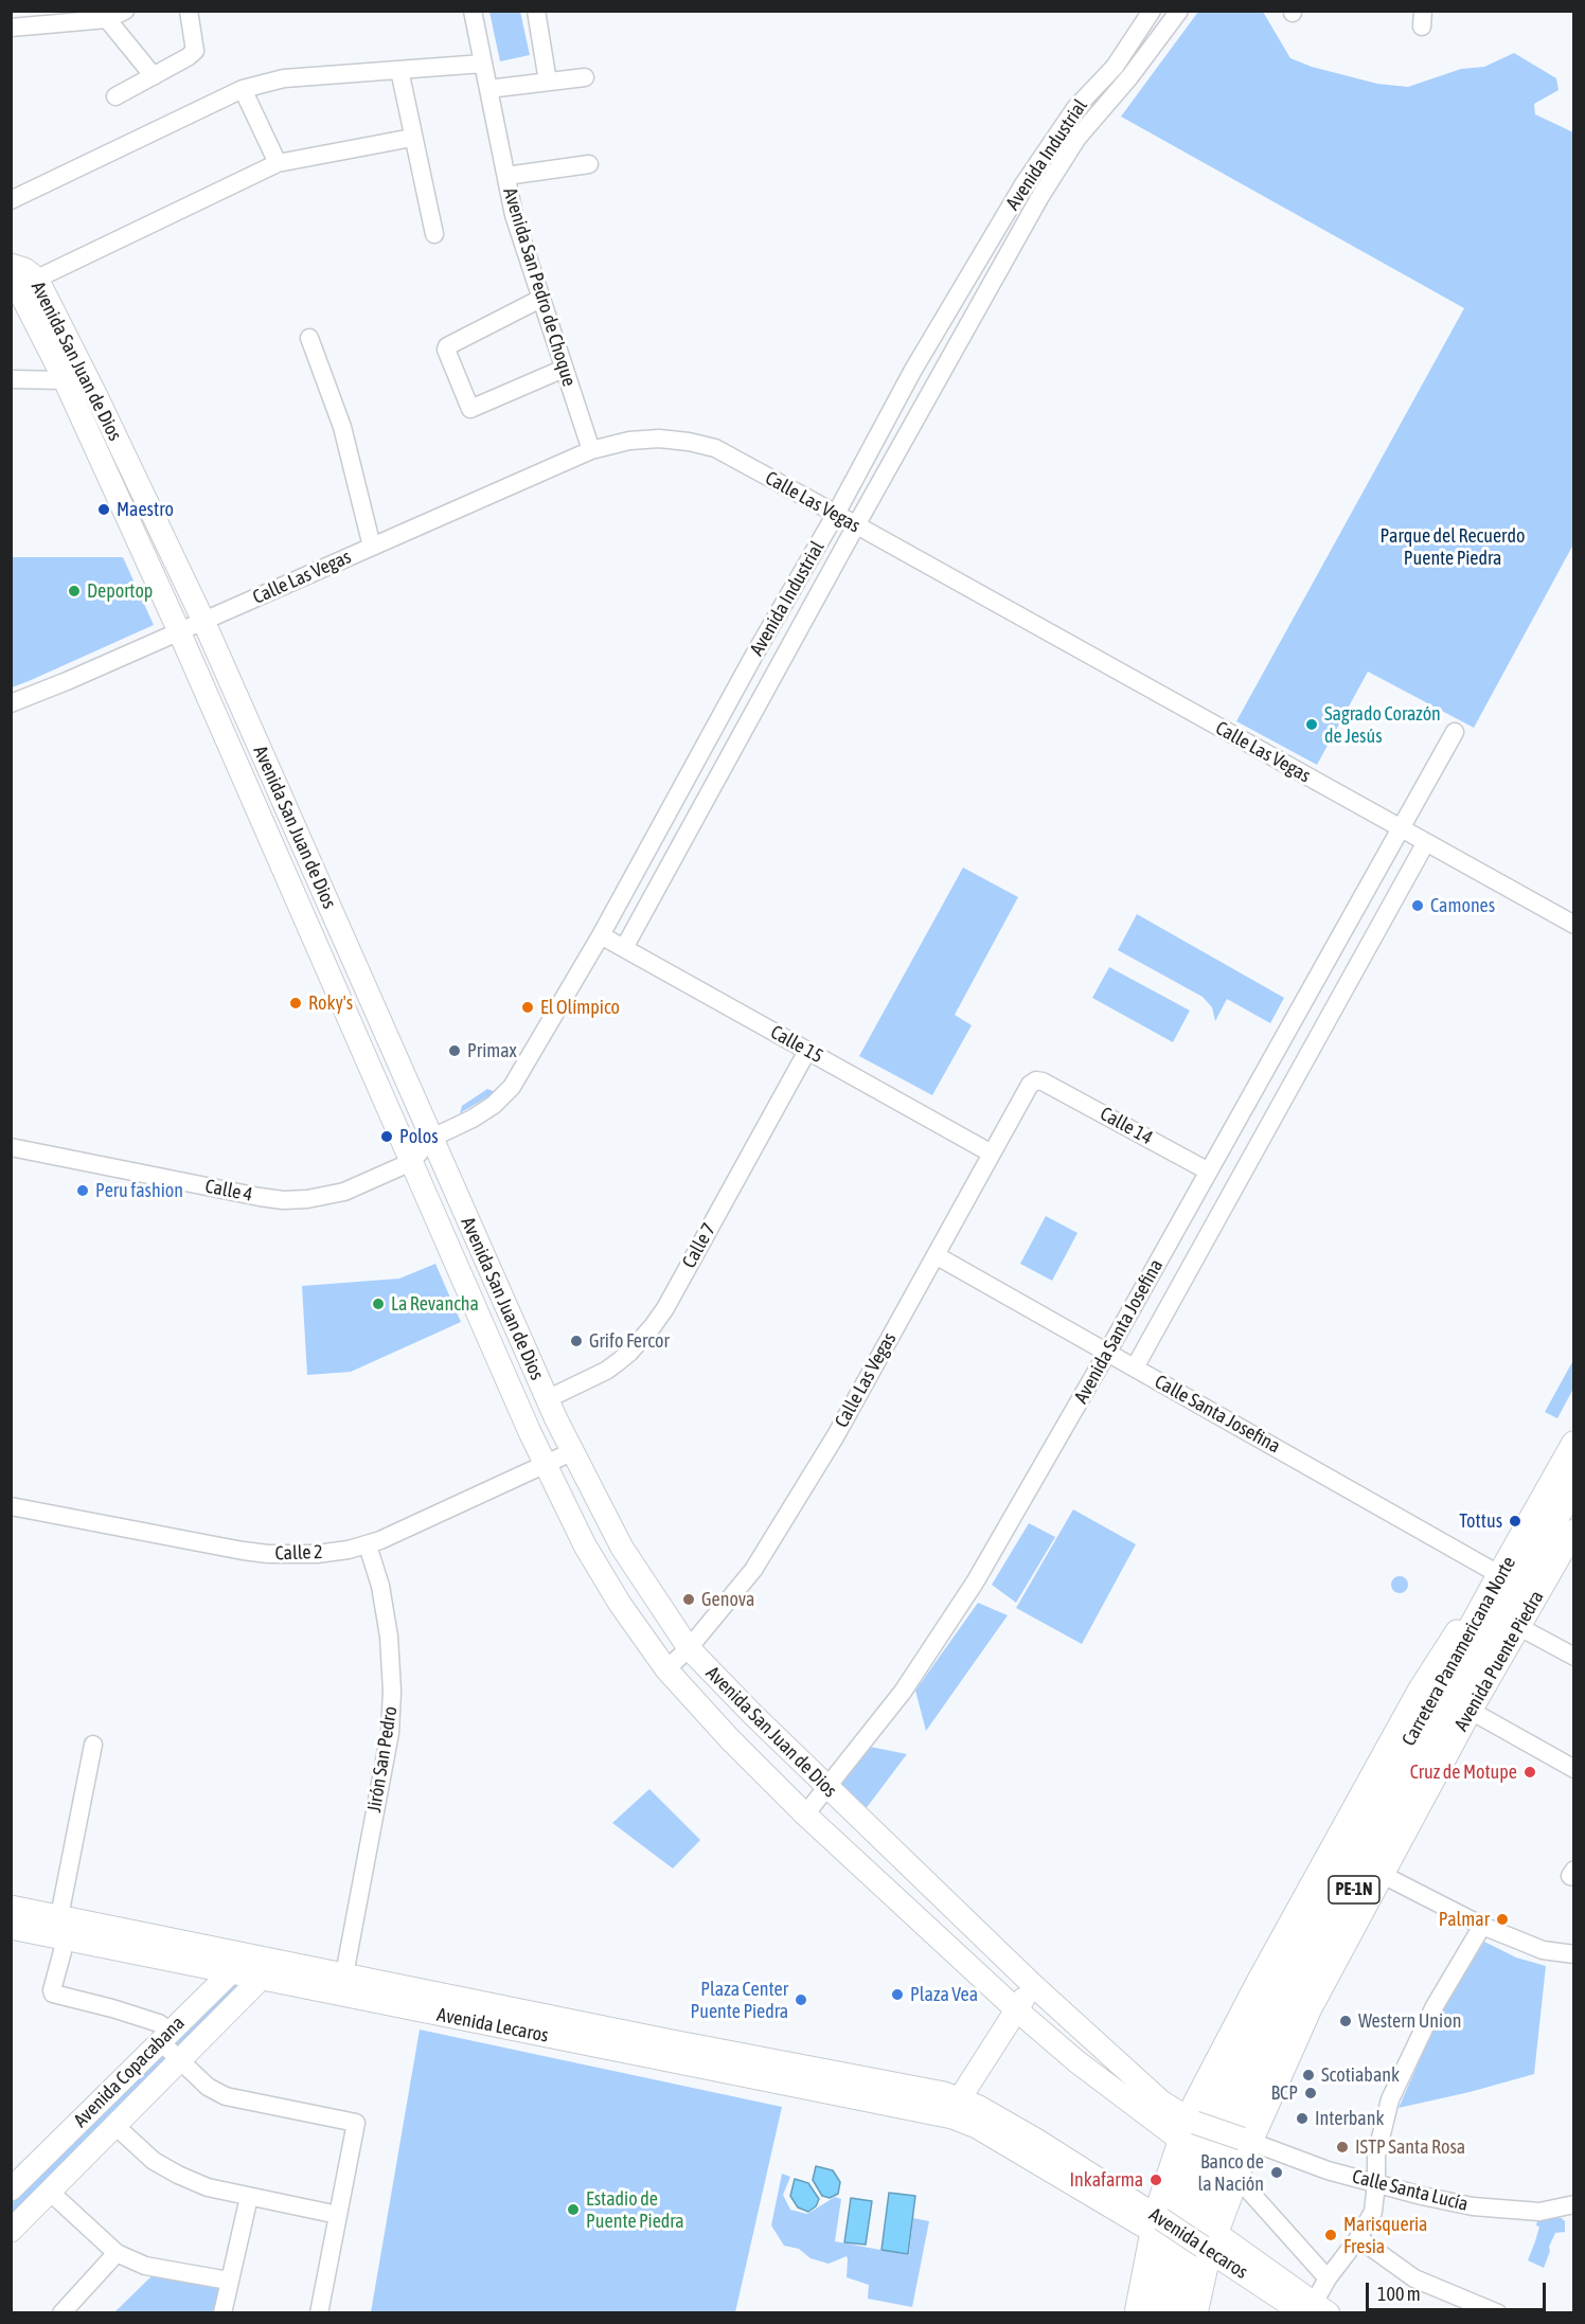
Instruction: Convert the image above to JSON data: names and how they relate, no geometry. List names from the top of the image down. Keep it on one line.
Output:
{"streets":{"highway":["Carretera Panamericana Norte","PE-1N"],"main road":["Avenida San Juan de Dios","Avenida Puente Piedra","Avenida Lecaros","Avenida Copacabana"],"street":["Avenida Industrial","Avenida San Pedro de Choque","Calle Las Vegas","Calle 15","Calle 14","Calle 4","Calle 7","Avenida Santa Josefina","Calle Santa Josefina","Calle 2","Jirón San Pedro","Calle Santa Lucía"]},"crossings":[["Avenida Industrial","Avenida San Juan de Dios"],["Avenida Industrial","Calle Las Vegas"],["Avenida Industrial","Calle 15"],["Avenida Industrial","Calle 4"],["Avenida San Pedro de Choque","Calle Las Vegas"],["Avenida San Juan de Dios","Calle Las Vegas"],["Avenida San Juan de Dios","Calle 4"],["Avenida San Juan de Dios","Calle 7"],["Avenida San Juan de Dios","Avenida Santa Josefina"],["Avenida San Juan de Dios","Calle 2"],["Avenida San Juan de Dios","Avenida Puente Piedra"],["Avenida San Juan de Dios","Calle Santa Lucía"],["Calle Las Vegas","Calle 15"],["Calle Las Vegas","Calle 14"],["Calle Las Vegas","Avenida Santa Josefina"],["Calle Las Vegas","Calle Santa Josefina"],["Calle 15","Calle 7"],["Calle 14","Avenida Santa Josefina"],["Avenida Santa Josefina","Calle Santa Josefina"],["Calle Santa Josefina","Carretera Panamericana Norte"],["Calle 2","Jirón San Pedro"],["Avenida Puente Piedra","Avenida Lecaros"],["Avenida Puente Piedra","Calle Santa Lucía"],["Jirón San Pedro","Avenida Lecaros"],["Avenida Lecaros","Avenida Copacabana"]],"parks":["Parque del Recuerdo Puente Piedra"],"places":["Maestro","Deportop","Sagrado Corazón de Jesús","Camones","Roky's","El Olímpico","Primax","Polos","Peru fashion","La Revancha","Grifo Fercor","Tottus","Genova","Cruz de Motupe","Palmar","Plaza Vea","Plaza Center Puente Piedra","Western Union","Scotiabank","BCP","Interbank","ISTP Santa Rosa","Banco de la Nación","Inkafarma","Estadio de Puente Piedra","Marisqueria Fresia"],"scale_bar":"100 m"}
